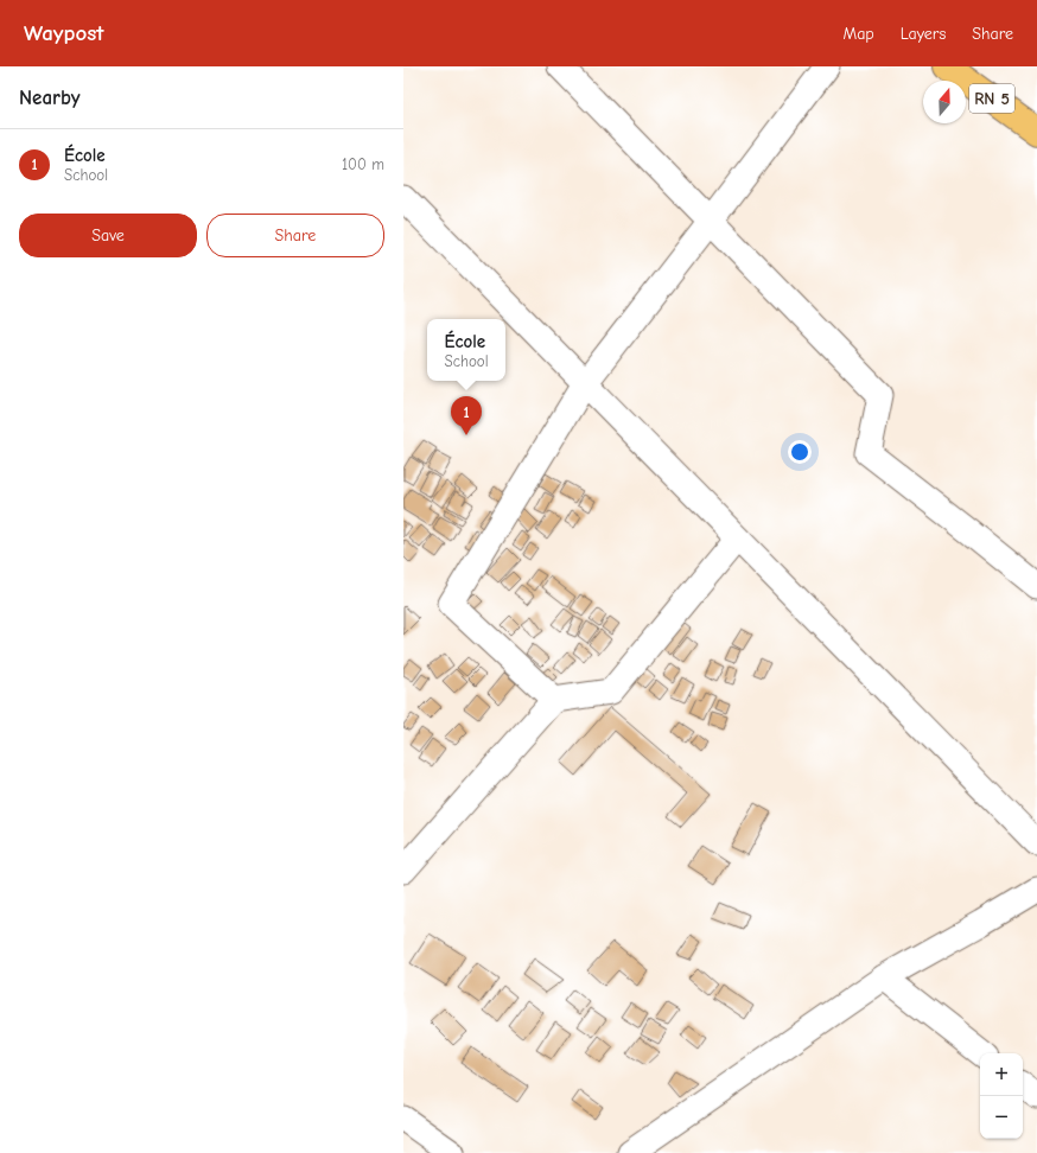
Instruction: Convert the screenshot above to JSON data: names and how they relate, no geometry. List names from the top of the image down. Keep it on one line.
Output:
{"streets":{"main road":["RN 5"]},"north":"top","page":{"header":"Waypost","nav":["Map","Layers","Share"],"heading":"Nearby","list":[{"mark":"1","name":"École","note":"School","value":"100 m"}],"buttons":["Save","Share"],"popup":["École","School"],"pins":"1","map_buttons":["+","−"]}}
